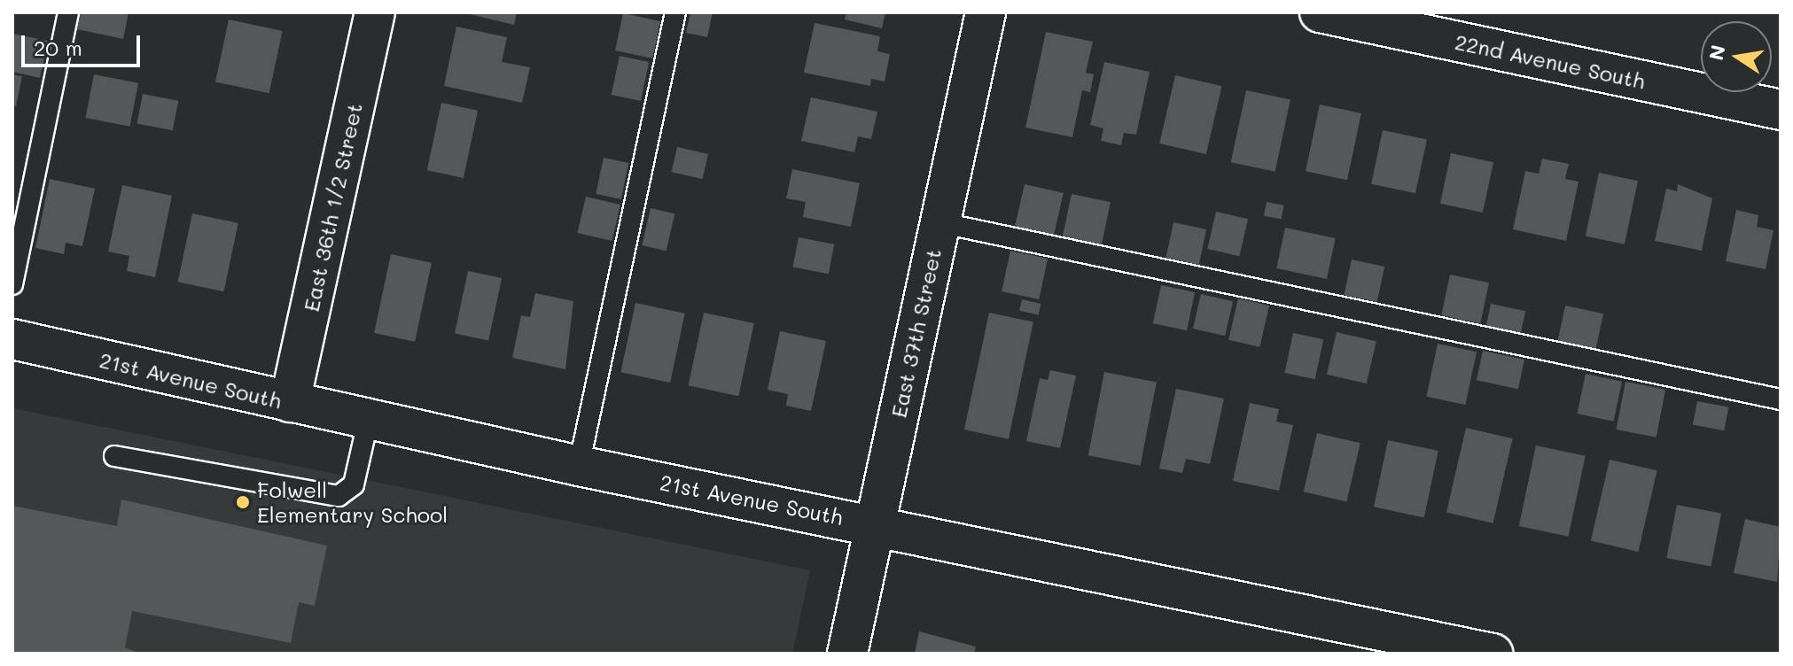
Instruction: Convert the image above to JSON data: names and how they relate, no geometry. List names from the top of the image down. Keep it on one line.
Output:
{"streets":{"street":["22nd Avenue South","East 36th 1/2 Street","East 37th Street","21st Avenue South"]},"crossings":[["East 36th 1/2 Street","21st Avenue South"],["East 37th Street","21st Avenue South"]],"places":["Folwell Elementary School"],"scale_bar":"20 m","north":"left"}
